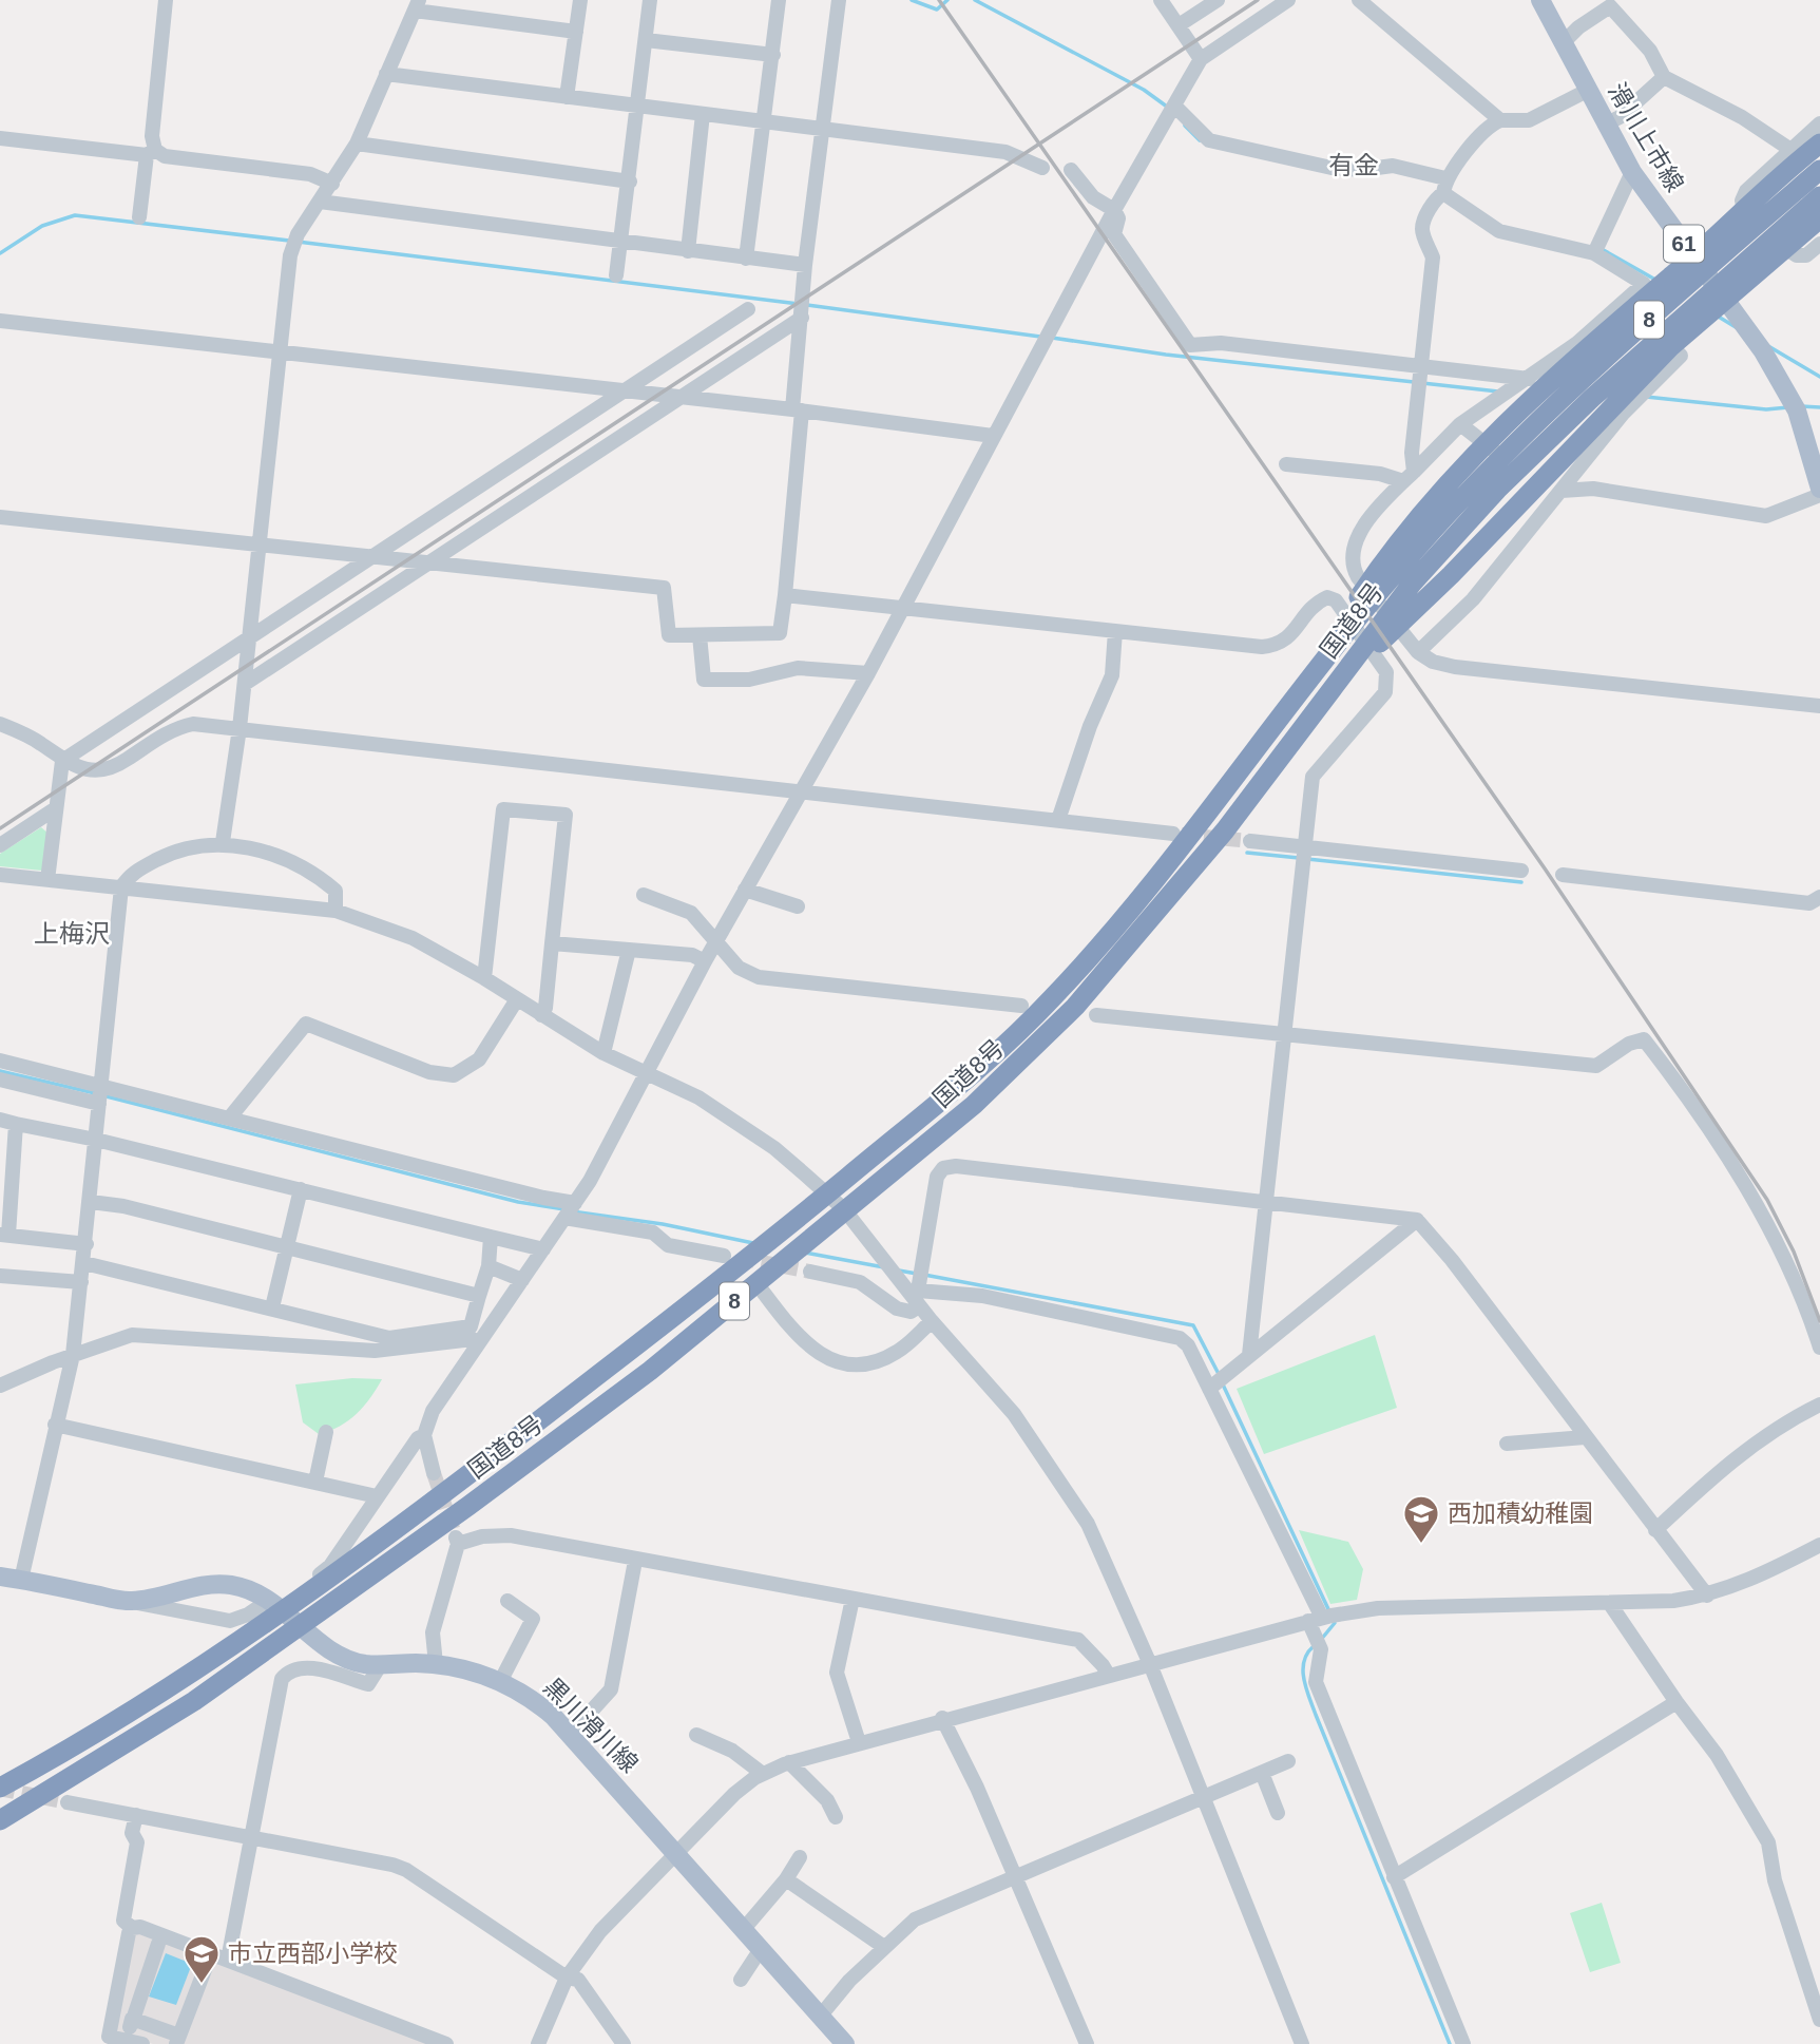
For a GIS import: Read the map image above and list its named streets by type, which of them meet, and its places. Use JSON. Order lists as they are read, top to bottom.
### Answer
{
  "streets": {
    "highway": ["8", "国道8号"],
    "main road": ["滑川上市線", "61", "黒川滑川線"]
  },
  "crossings": [
    ["滑川上市線", "8"],
    ["8", "国道8号"],
    ["国道8号", "黒川滑川線"]
  ],
  "districts": ["有金", "上梅沢"],
  "places": {
    "school or university": ["西加積幼稚園", "市立西部小学校"]
  }
}
